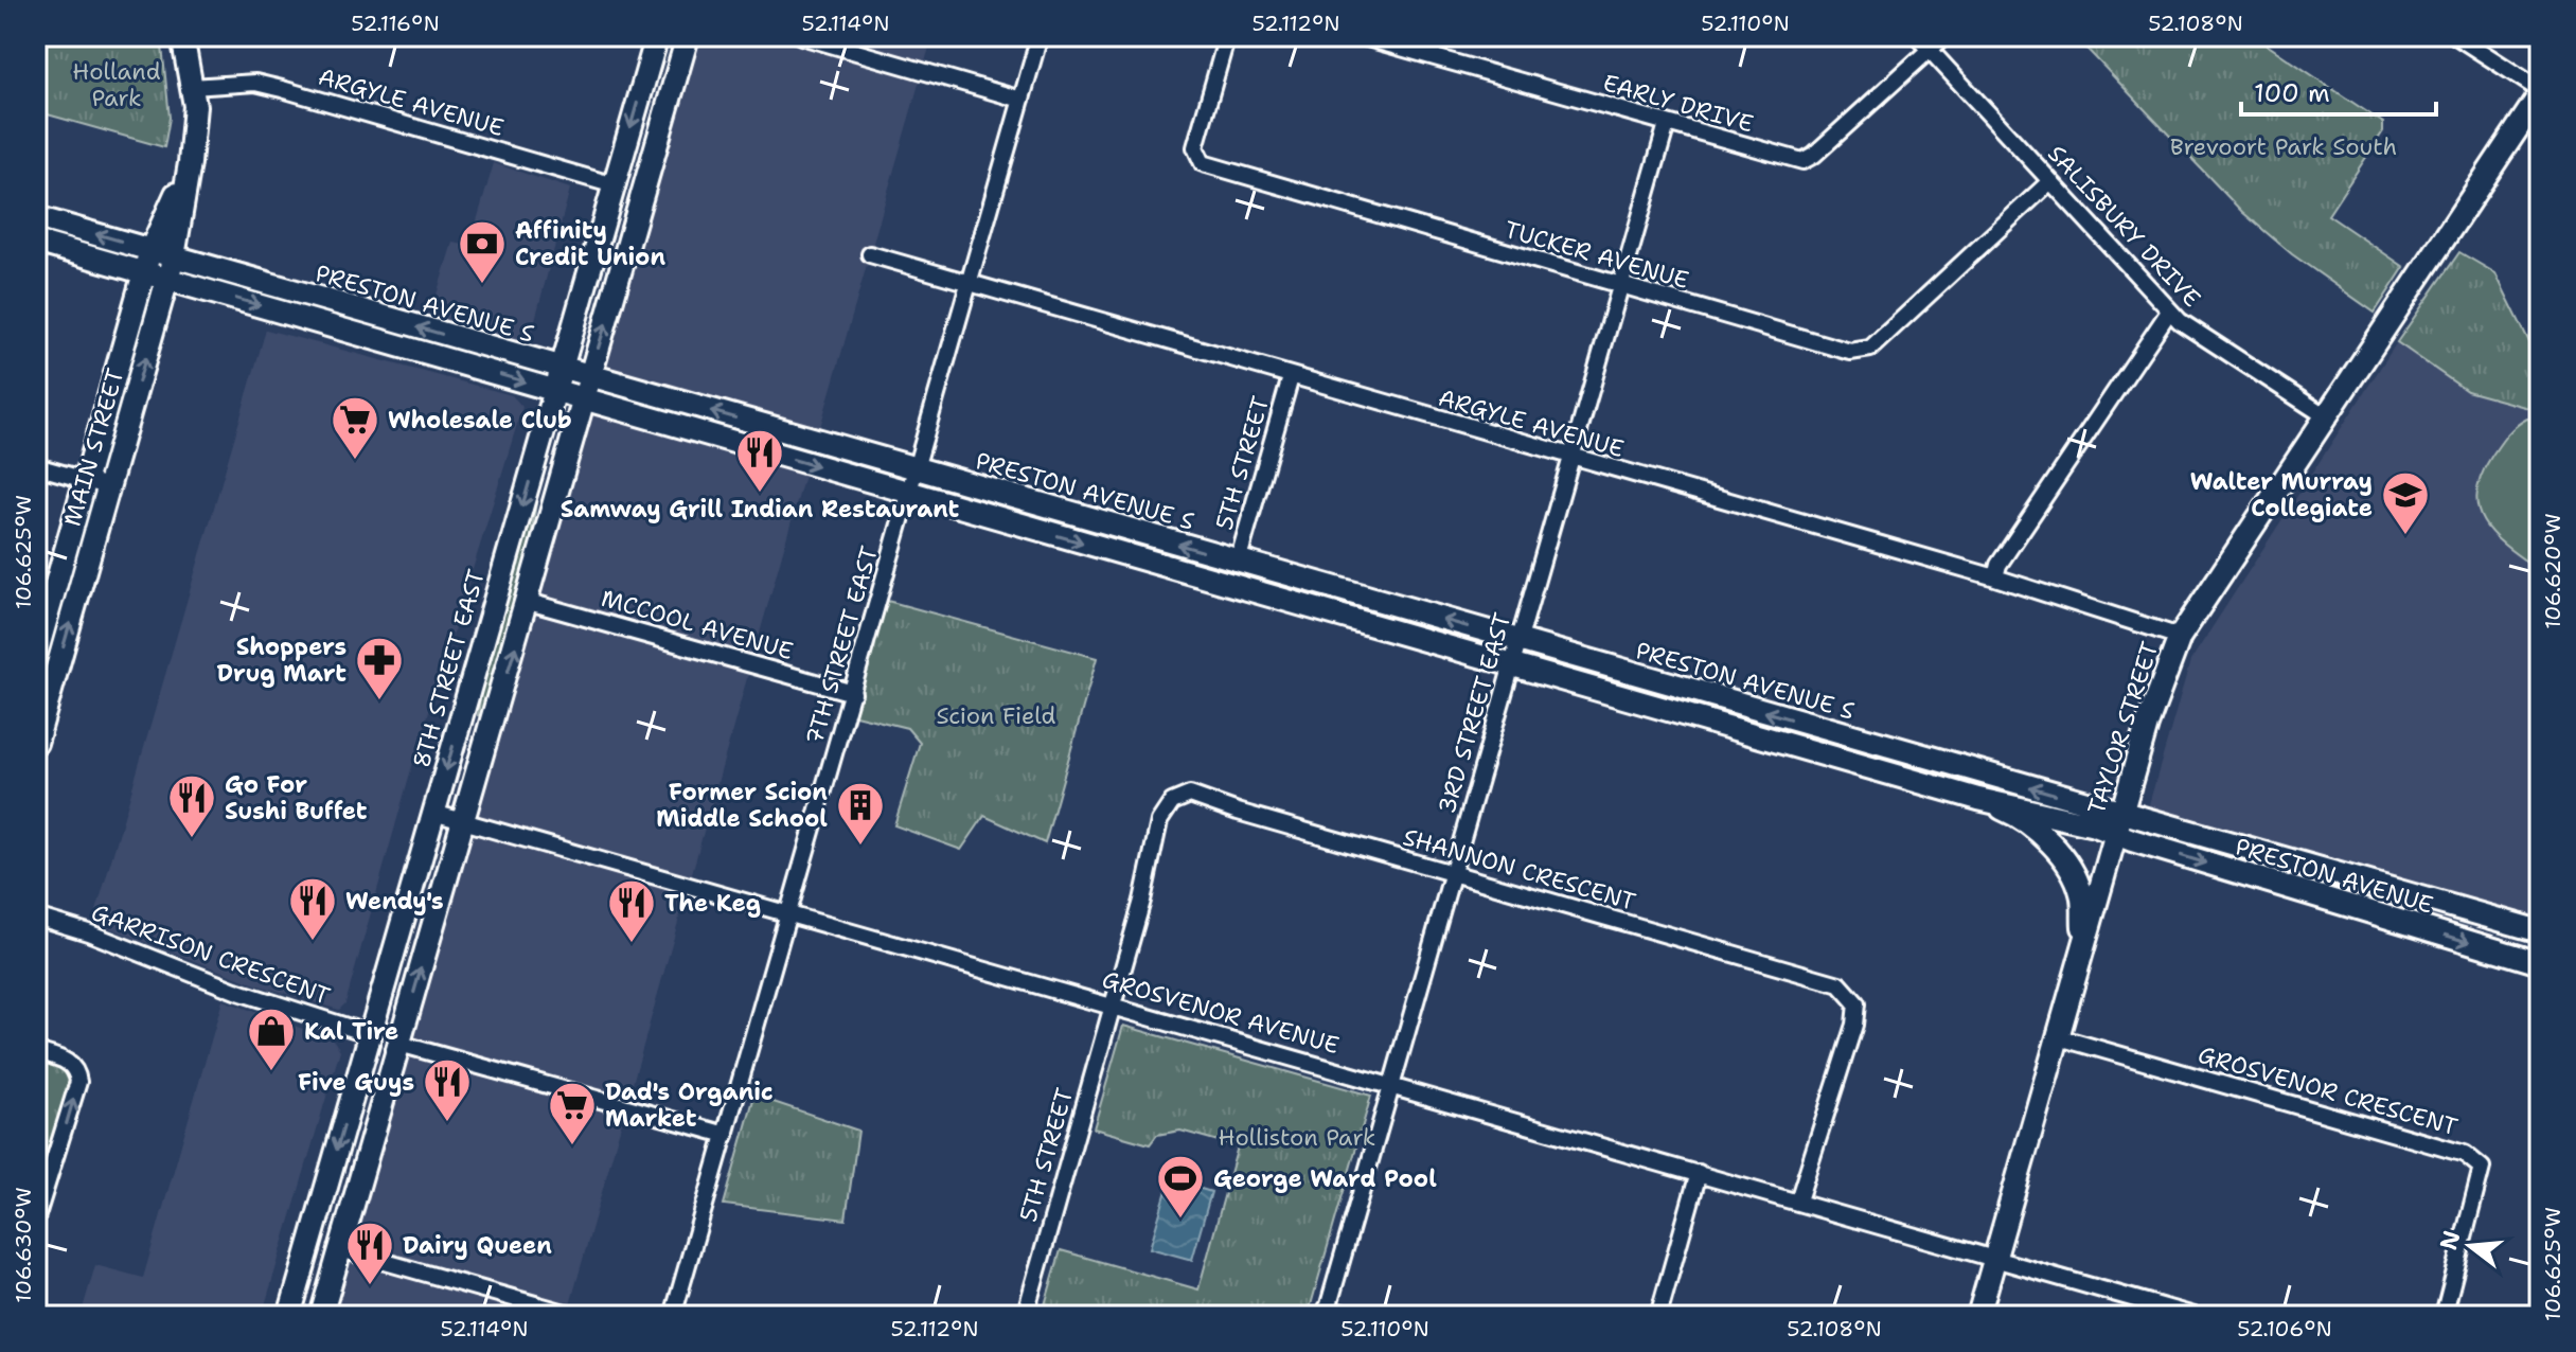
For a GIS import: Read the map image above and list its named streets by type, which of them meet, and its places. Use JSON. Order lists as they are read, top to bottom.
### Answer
{
  "streets": {
    "main road": [
      "PRESTON AVENUE S",
      "MAIN STREET",
      "8TH STREET EAST",
      "TAYLOR STREET",
      "PRESTON AVENUE"
    ],
    "street": [
      "ARGYLE AVENUE",
      "EARLY DRIVE",
      "SALISBURY DRIVE",
      "TUCKER AVENUE",
      "5TH STREET",
      "MCCOOL AVENUE",
      "7TH STREET EAST",
      "3RD STREET EAST",
      "SHANNON CRESCENT",
      "GARRISON CRESCENT",
      "GROSVENOR AVENUE",
      "GROSVENOR CRESCENT"
    ]
  },
  "crossings": [
    ["ARGYLE AVENUE", "MAIN STREET"],
    ["ARGYLE AVENUE", "5TH STREET"],
    ["ARGYLE AVENUE", "7TH STREET EAST"],
    ["ARGYLE AVENUE", "8TH STREET EAST"],
    ["ARGYLE AVENUE", "3RD STREET EAST"],
    ["ARGYLE AVENUE", "TAYLOR STREET"],
    ["EARLY DRIVE", "SALISBURY DRIVE"],
    ["EARLY DRIVE", "3RD STREET EAST"],
    ["SALISBURY DRIVE", "TUCKER AVENUE"],
    ["SALISBURY DRIVE", "TAYLOR STREET"],
    ["TUCKER AVENUE", "3RD STREET EAST"],
    ["PRESTON AVENUE S", "MAIN STREET"],
    ["PRESTON AVENUE S", "5TH STREET"],
    ["PRESTON AVENUE S", "7TH STREET EAST"],
    ["PRESTON AVENUE S", "8TH STREET EAST"],
    ["PRESTON AVENUE S", "3RD STREET EAST"],
    ["PRESTON AVENUE S", "TAYLOR STREET"],
    ["PRESTON AVENUE S", "PRESTON AVENUE"],
    ["5TH STREET", "SHANNON CRESCENT"],
    ["5TH STREET", "GROSVENOR AVENUE"],
    ["MCCOOL AVENUE", "7TH STREET EAST"],
    ["7TH STREET EAST", "GROSVENOR AVENUE"],
    ["8TH STREET EAST", "GARRISON CRESCENT"],
    ["8TH STREET EAST", "GROSVENOR AVENUE"],
    ["3RD STREET EAST", "SHANNON CRESCENT"],
    ["3RD STREET EAST", "GROSVENOR AVENUE"],
    ["TAYLOR STREET", "PRESTON AVENUE"],
    ["TAYLOR STREET", "GROSVENOR AVENUE"],
    ["TAYLOR STREET", "GROSVENOR CRESCENT"],
    ["SHANNON CRESCENT", "GROSVENOR AVENUE"]
  ],
  "parks": [
    "Holland Park",
    "Brevoort Park South",
    "Scion Field",
    "Holliston Park"
  ],
  "places": {
    "bank": ["Affinity Credit Union"],
    "supermarket": ["Wholesale Club", "Dad's Organic Market"],
    "restaurant": [
      "Samway Grill Indian Restaurant",
      "Go For Sushi Buffet",
      "Wendy's",
      "The Keg",
      "Five Guys",
      "Dairy Queen"
    ],
    "school or university": ["Walter Murray Collegiate"],
    "pharmacy": ["Shoppers Drug Mart"],
    "building": ["Former Scion Middle School"],
    "shop": ["Kal Tire"],
    "sports": ["George Ward Pool"]
  },
  "scale_bar": "100 m",
  "north": "left",
  "coordinates": [
    "52.116°N",
    "52.114°N",
    "52.112°N",
    "52.110°N",
    "52.108°N",
    "106.625°W",
    "106.620°W",
    "106.630°W",
    "52.106°N"
  ]
}
